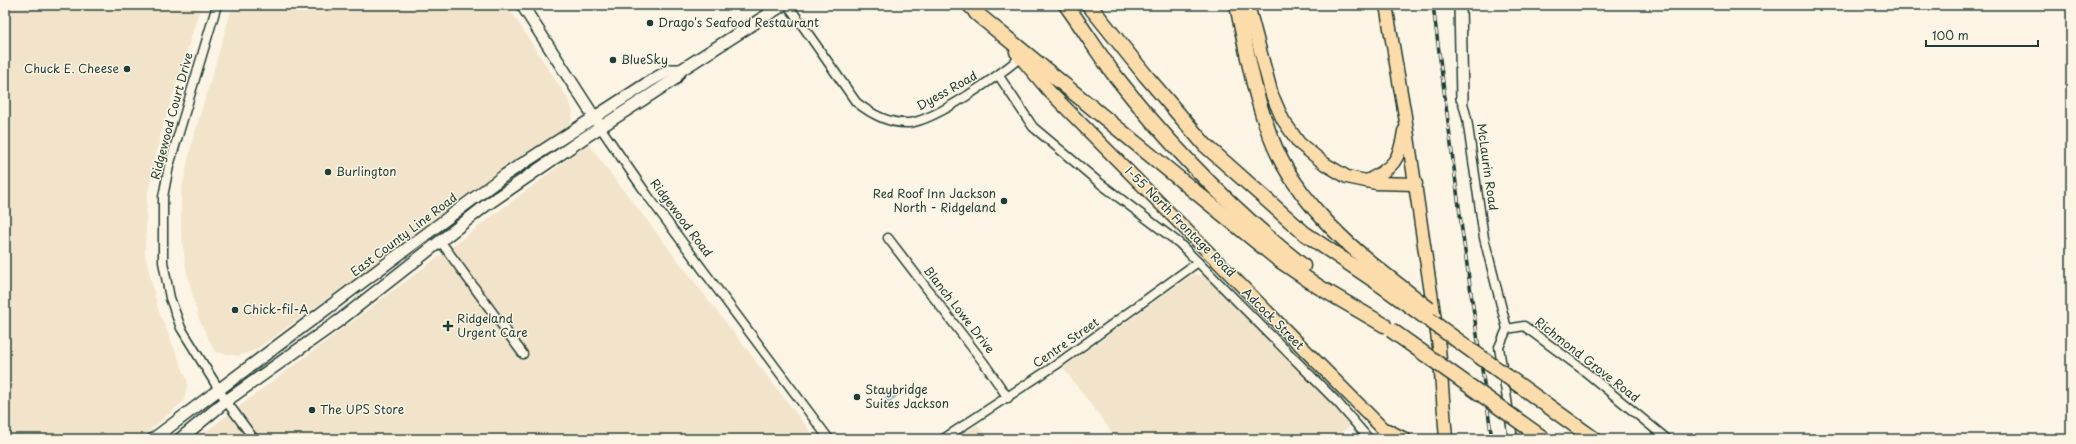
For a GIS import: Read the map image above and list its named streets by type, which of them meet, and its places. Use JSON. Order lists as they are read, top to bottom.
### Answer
{
  "streets": {
    "main road": [
      "McLaurin Road",
      "Ridgewood Road",
      "I-55 North Frontage Road",
      "East County Line Road"
    ],
    "street": [
      "Dyess Road",
      "Ridgewood Court Drive",
      "Blanch Lowe Drive",
      "Adcock Street",
      "Centre Street",
      "Richmond Grove Road"
    ]
  },
  "crossings": [
    ["Dyess Road", "I-55 North Frontage Road"],
    ["Dyess Road", "Adcock Street"],
    ["Ridgewood Court Drive", "East County Line Road"],
    ["McLaurin Road", "Richmond Grove Road"],
    ["Ridgewood Road", "East County Line Road"],
    ["Blanch Lowe Drive", "Centre Street"],
    ["Adcock Street", "Centre Street"]
  ],
  "places": {
    "other": [
      "Drago's Seafood Restaurant",
      "BlueSky",
      "Chuck E. Cheese",
      "Burlington",
      "Red Roof Inn Jackson North - Ridgeland",
      "Chick-fil-A",
      "Staybridge Suites Jackson",
      "The UPS Store"
    ],
    "health": ["Ridgeland Urgent Care"]
  },
  "scale_bar": "100 m"
}
